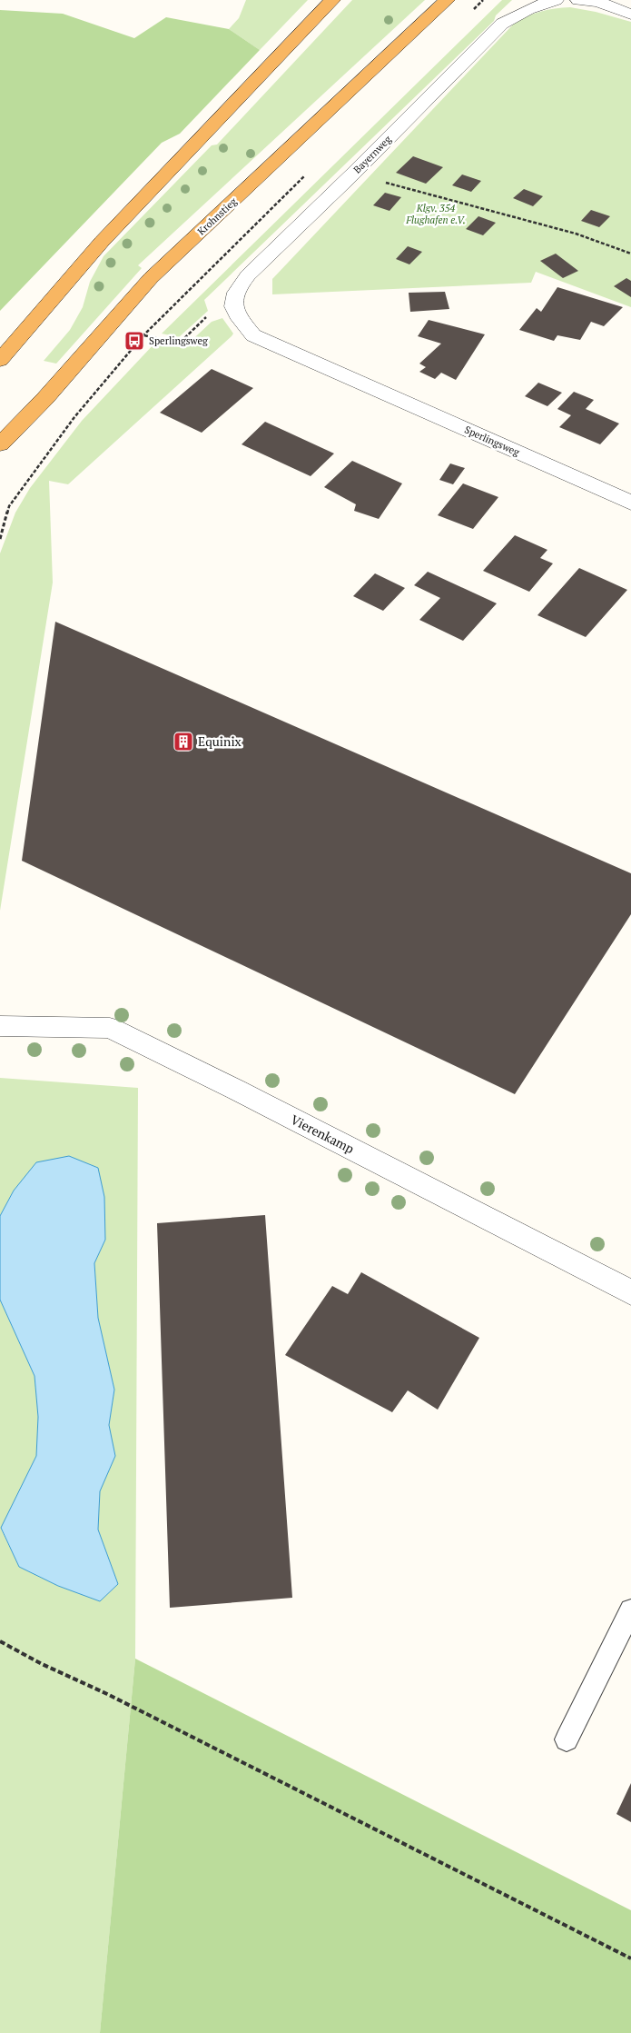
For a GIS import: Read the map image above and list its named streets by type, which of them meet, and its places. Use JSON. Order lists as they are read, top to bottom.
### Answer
{
  "streets": {
    "highway": ["Krohnstieg"],
    "street": ["Bayernweg", "Sperlingsweg", "Vierenkamp"]
  },
  "crossings": [
    ["Bayernweg", "Sperlingsweg"]
  ],
  "parks": ["Klgv. 354 Flughafen e.V."],
  "places": {
    "bus stop": ["Sperlingsweg"],
    "building": ["Equinix"]
  }
}
